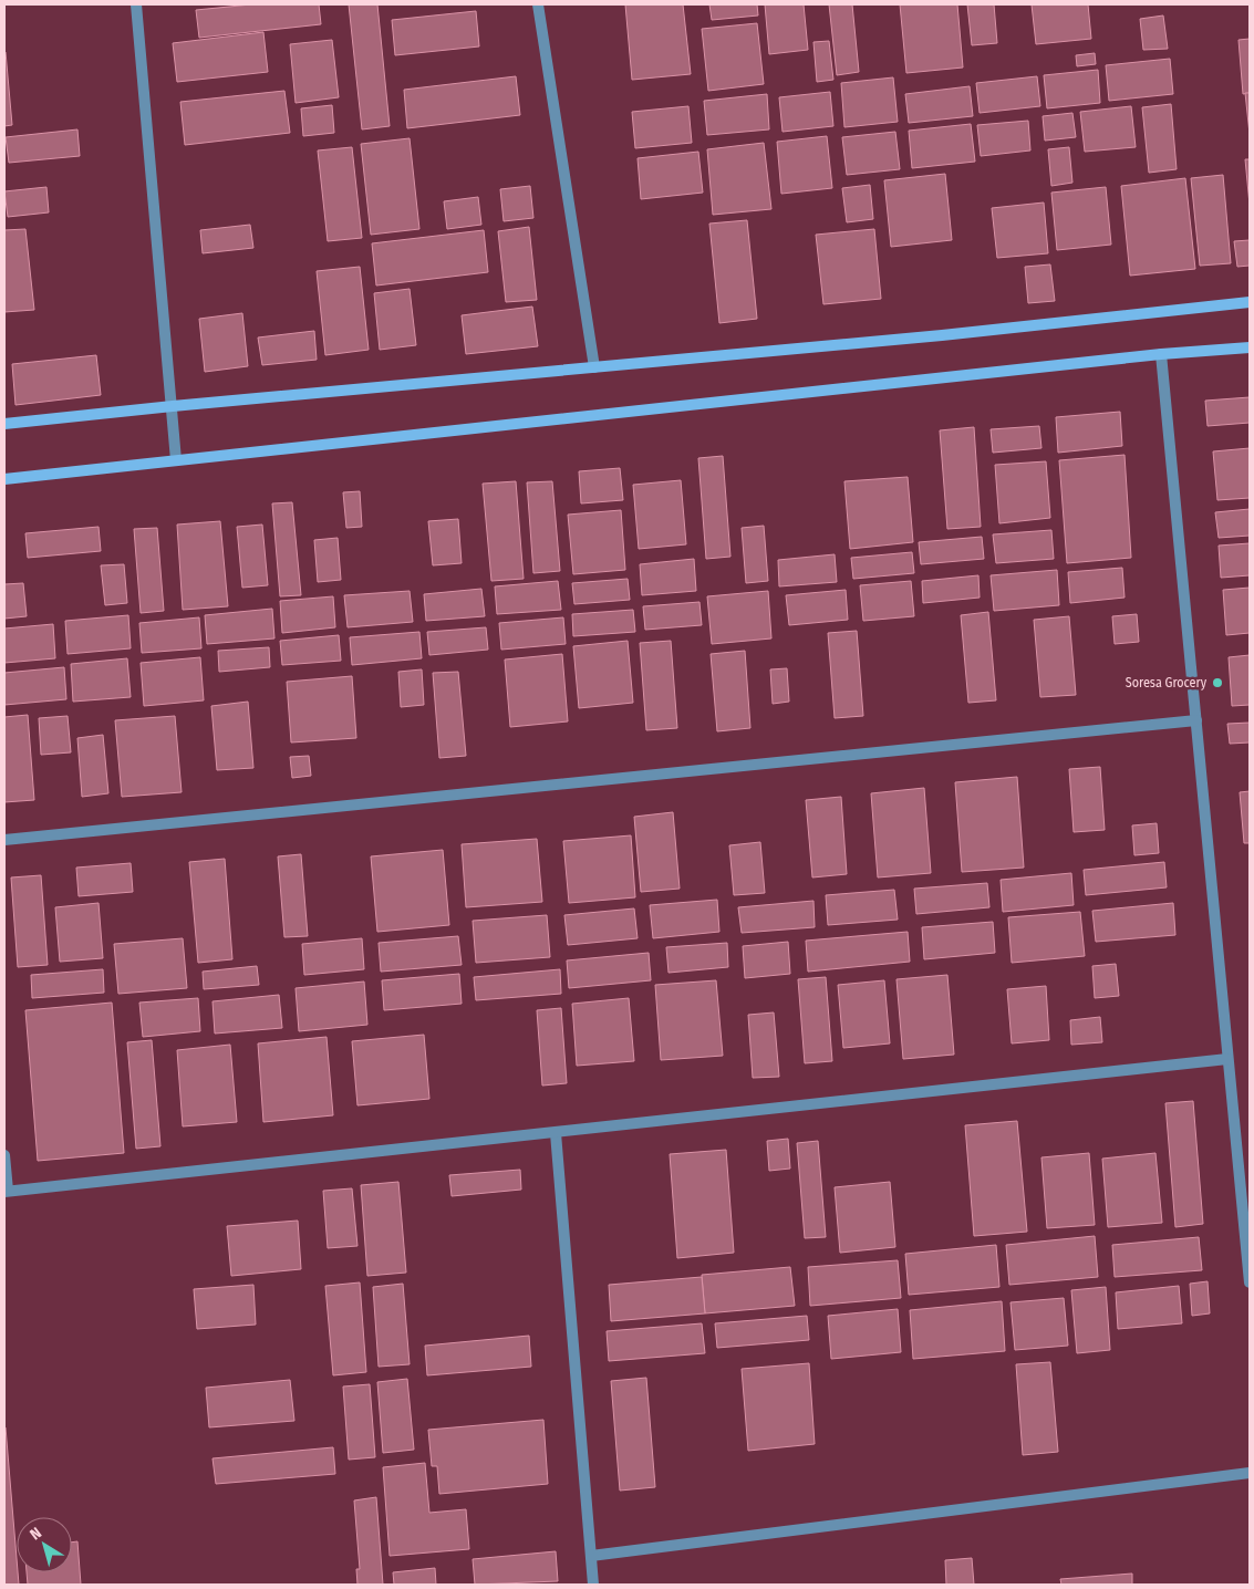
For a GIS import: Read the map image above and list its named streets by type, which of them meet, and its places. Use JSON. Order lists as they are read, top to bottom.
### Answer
{
  "places": ["Soresa Grocery"],
  "north": "top left"
}
